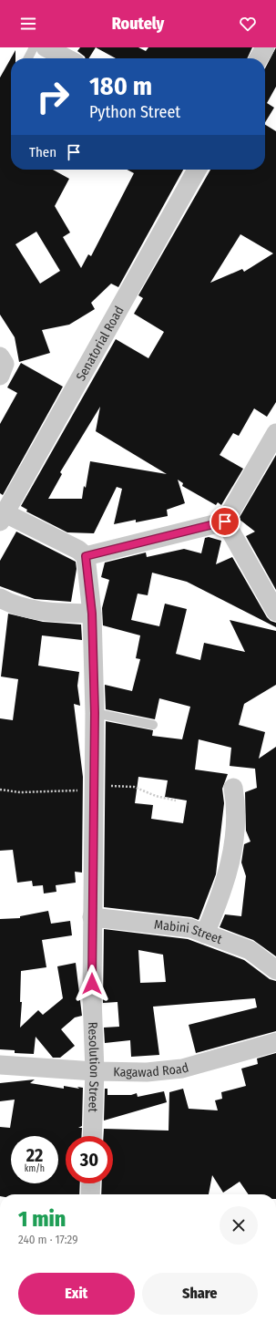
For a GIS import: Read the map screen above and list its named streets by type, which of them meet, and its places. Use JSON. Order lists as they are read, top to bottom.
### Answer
{
  "streets": {
    "street": [
      "Senatorial Road",
      "Mabini Street",
      "Resolution Street",
      "Kagawad Road"
    ]
  },
  "crossings": [
    ["Mabini Street", "Resolution Street"],
    ["Resolution Street", "Kagawad Road"]
  ],
  "page": {
    "header": "Routely",
    "turn": ["180 m", "Python Street"],
    "then": "Then",
    "speed": "22 km/h",
    "limit": "30",
    "heading": ["1 min", "240 m · 17:29"],
    "buttons": ["Exit", "Share"]
  }
}
